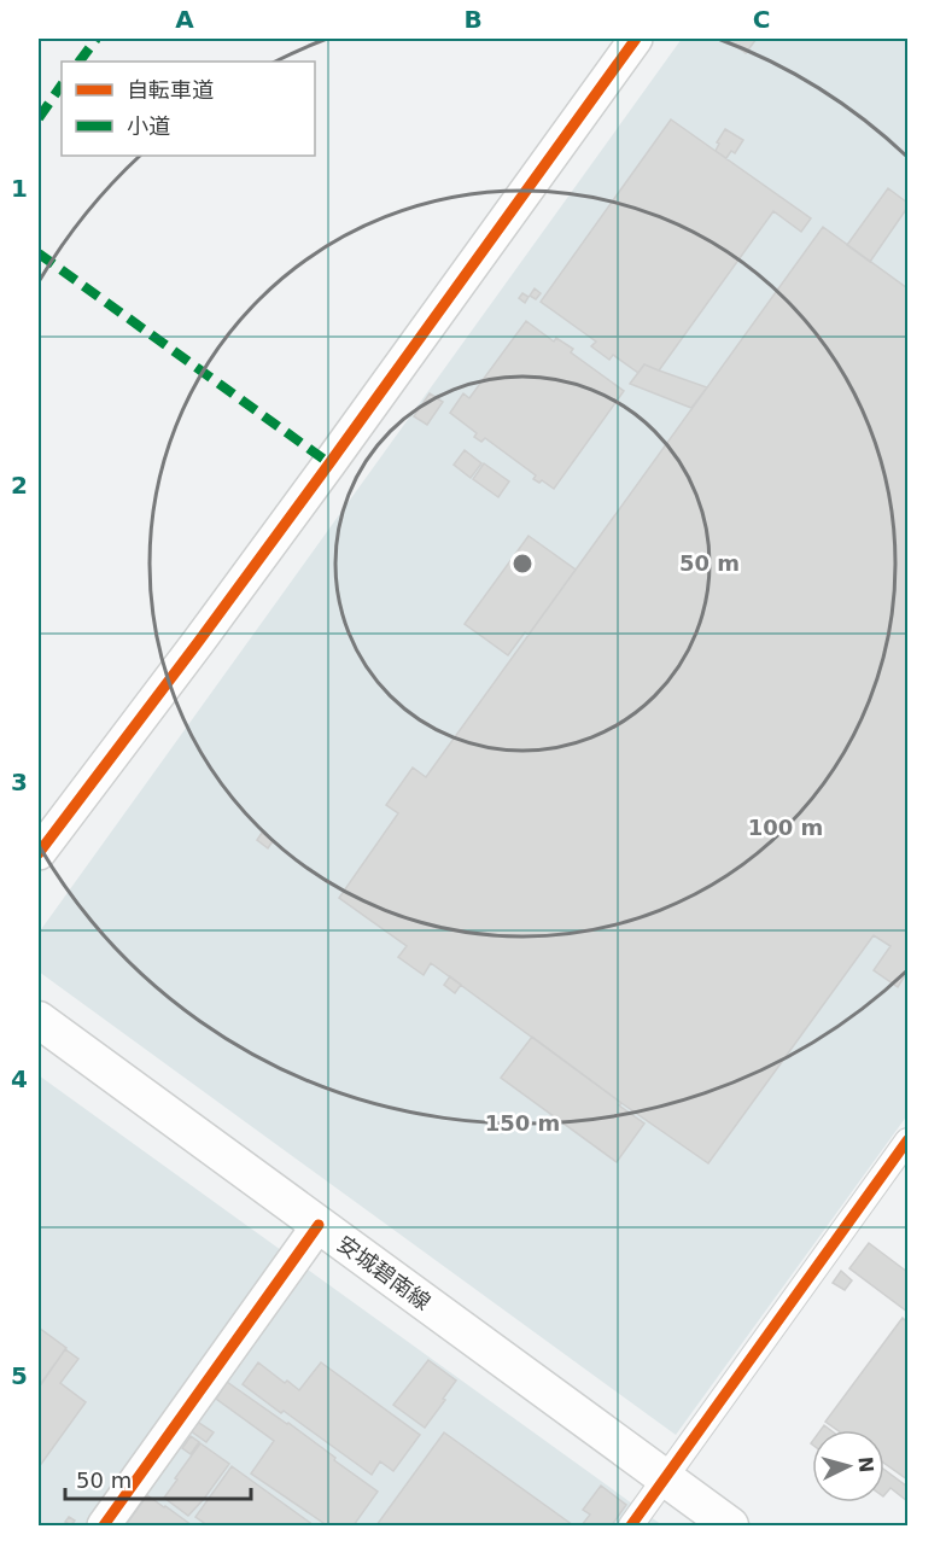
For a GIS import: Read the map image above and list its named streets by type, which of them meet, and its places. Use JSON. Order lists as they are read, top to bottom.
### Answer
{
  "streets": {
    "main road": ["安城碧南線"]
  },
  "legend": ["自転車道", "小道"],
  "scale_bar": "50 m",
  "north": "right",
  "grid": {
    "columns": ["A", "B", "C"],
    "rows": [
      "1",
      "2",
      "3",
      "4",
      "5"
    ]
  },
  "rings": ["50 m", "100 m", "150 m"]
}
